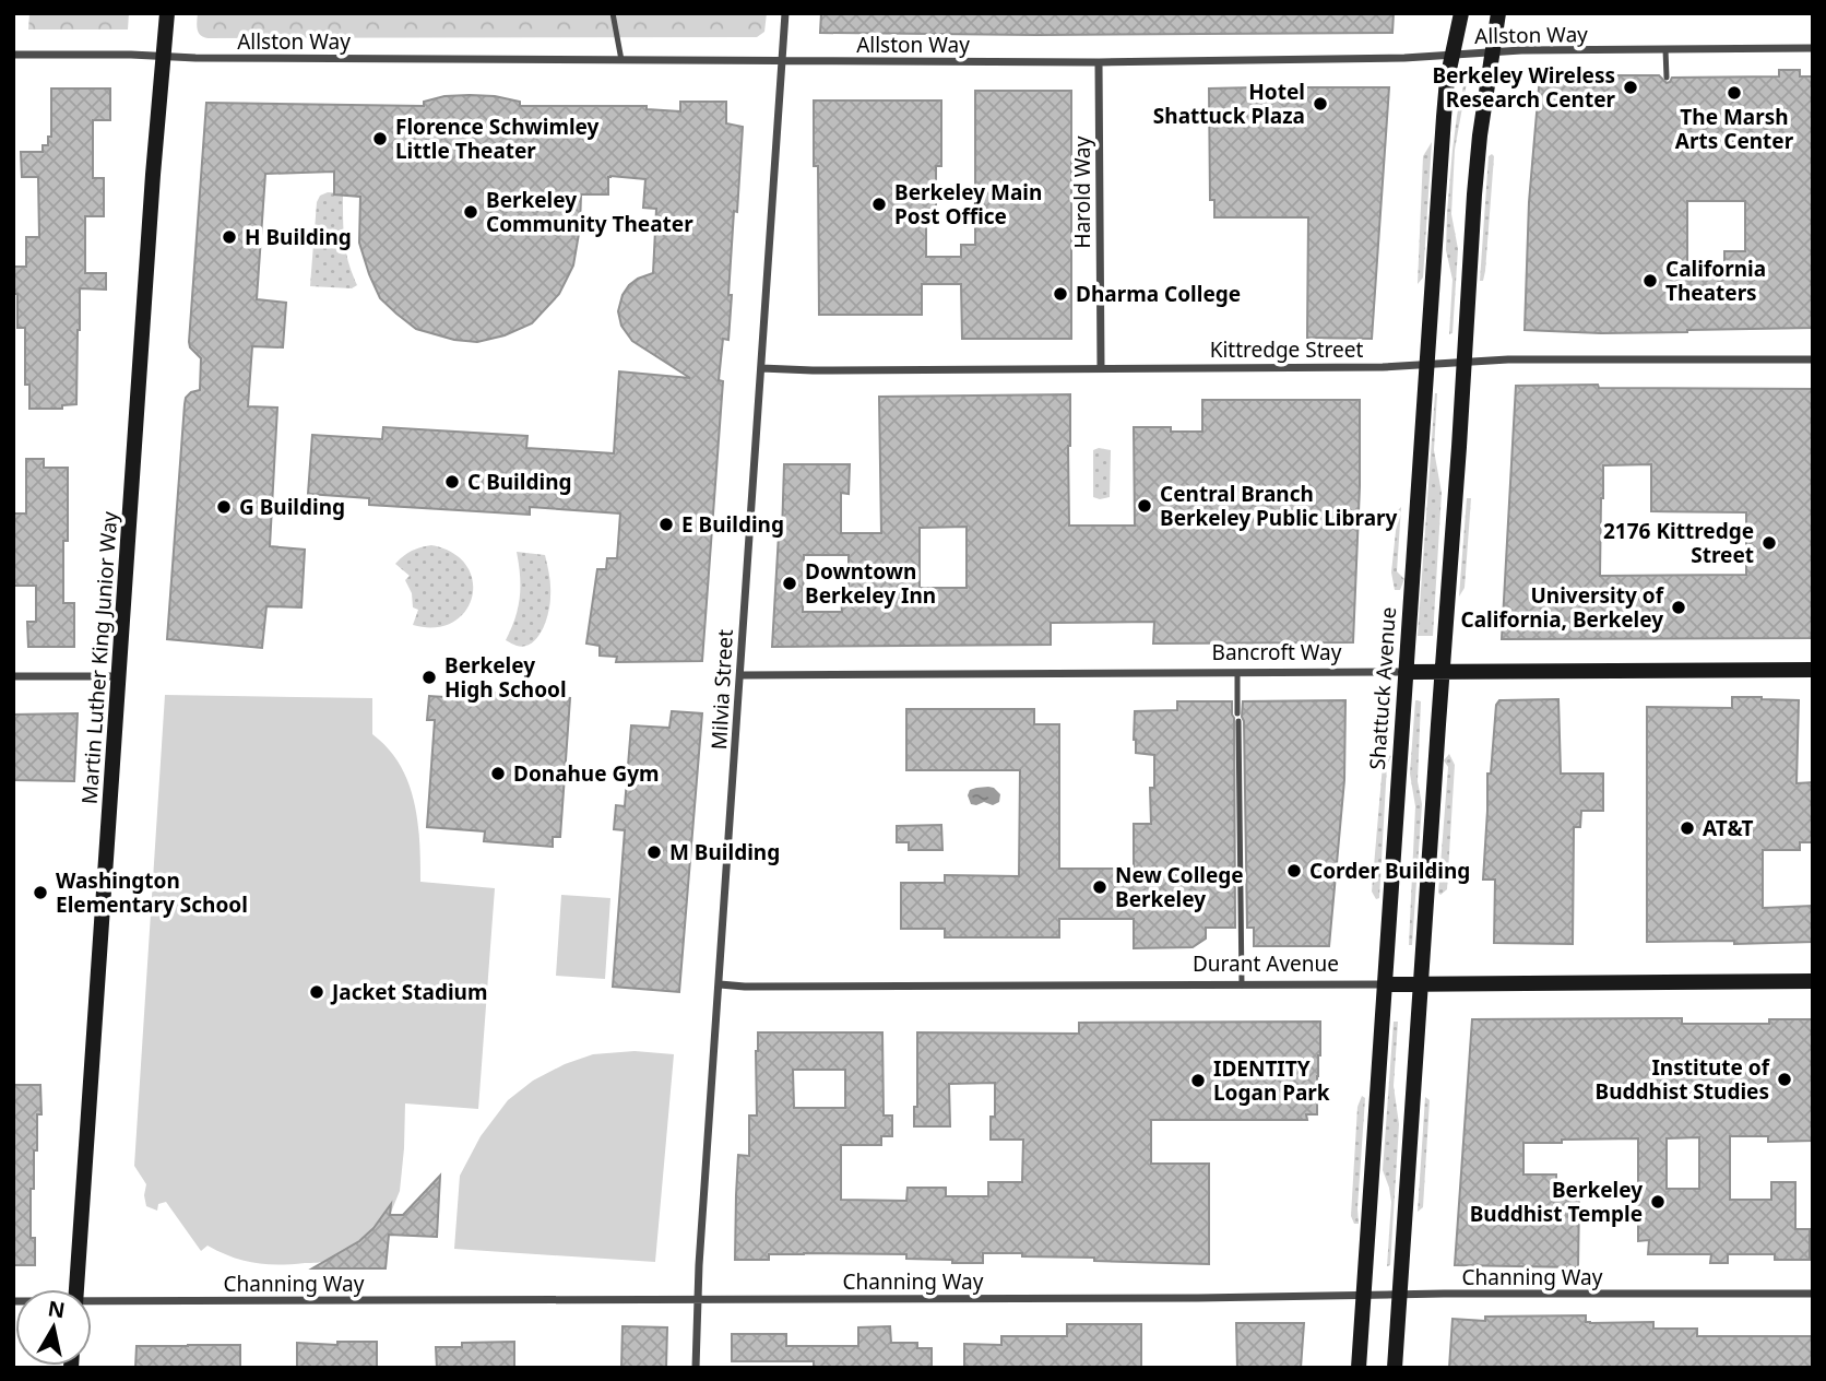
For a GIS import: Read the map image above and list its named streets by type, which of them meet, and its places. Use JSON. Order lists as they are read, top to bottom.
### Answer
{
  "streets": {
    "main road": [
      "Bancroft Way",
      "Martin Luther King Junior Way",
      "Shattuck Avenue",
      "Durant Avenue"
    ],
    "street": [
      "Allston Way",
      "Harold Way",
      "Kittredge Street",
      "Milvia Street",
      "Channing Way"
    ]
  },
  "crossings": [
    ["Allston Way", "Harold Way"],
    ["Allston Way", "Martin Luther King Junior Way"],
    ["Allston Way", "Shattuck Avenue"],
    ["Allston Way", "Milvia Street"],
    ["Harold Way", "Kittredge Street"],
    ["Kittredge Street", "Shattuck Avenue"],
    ["Kittredge Street", "Milvia Street"],
    ["Bancroft Way", "Shattuck Avenue"],
    ["Bancroft Way", "Milvia Street"],
    ["Shattuck Avenue", "Durant Avenue"],
    ["Shattuck Avenue", "Channing Way"],
    ["Milvia Street", "Durant Avenue"],
    ["Milvia Street", "Channing Way"]
  ],
  "places": [
    "Berkeley Wireless Research Center",
    "The Marsh Arts Center",
    "Hotel Shattuck Plaza",
    "Florence Schwimley Little Theater",
    "Berkeley Main Post Office",
    "Berkeley Community Theater",
    "H Building",
    "California Theaters",
    "Dharma College",
    "C Building",
    "Central Branch Berkeley Public Library",
    "G Building",
    "E Building",
    "2176 Kittredge Street",
    "Downtown Berkeley Inn",
    "University of California, Berkeley",
    "Berkeley High School",
    "Donahue Gym",
    "AT&T",
    "M Building",
    "Corder Building",
    "New College Berkeley",
    "Washington Elementary School",
    "Jacket Stadium",
    "Institute of Buddhist Studies",
    "IDENTITY Logan Park",
    "Berkeley Buddhist Temple"
  ],
  "north": "top"
}
